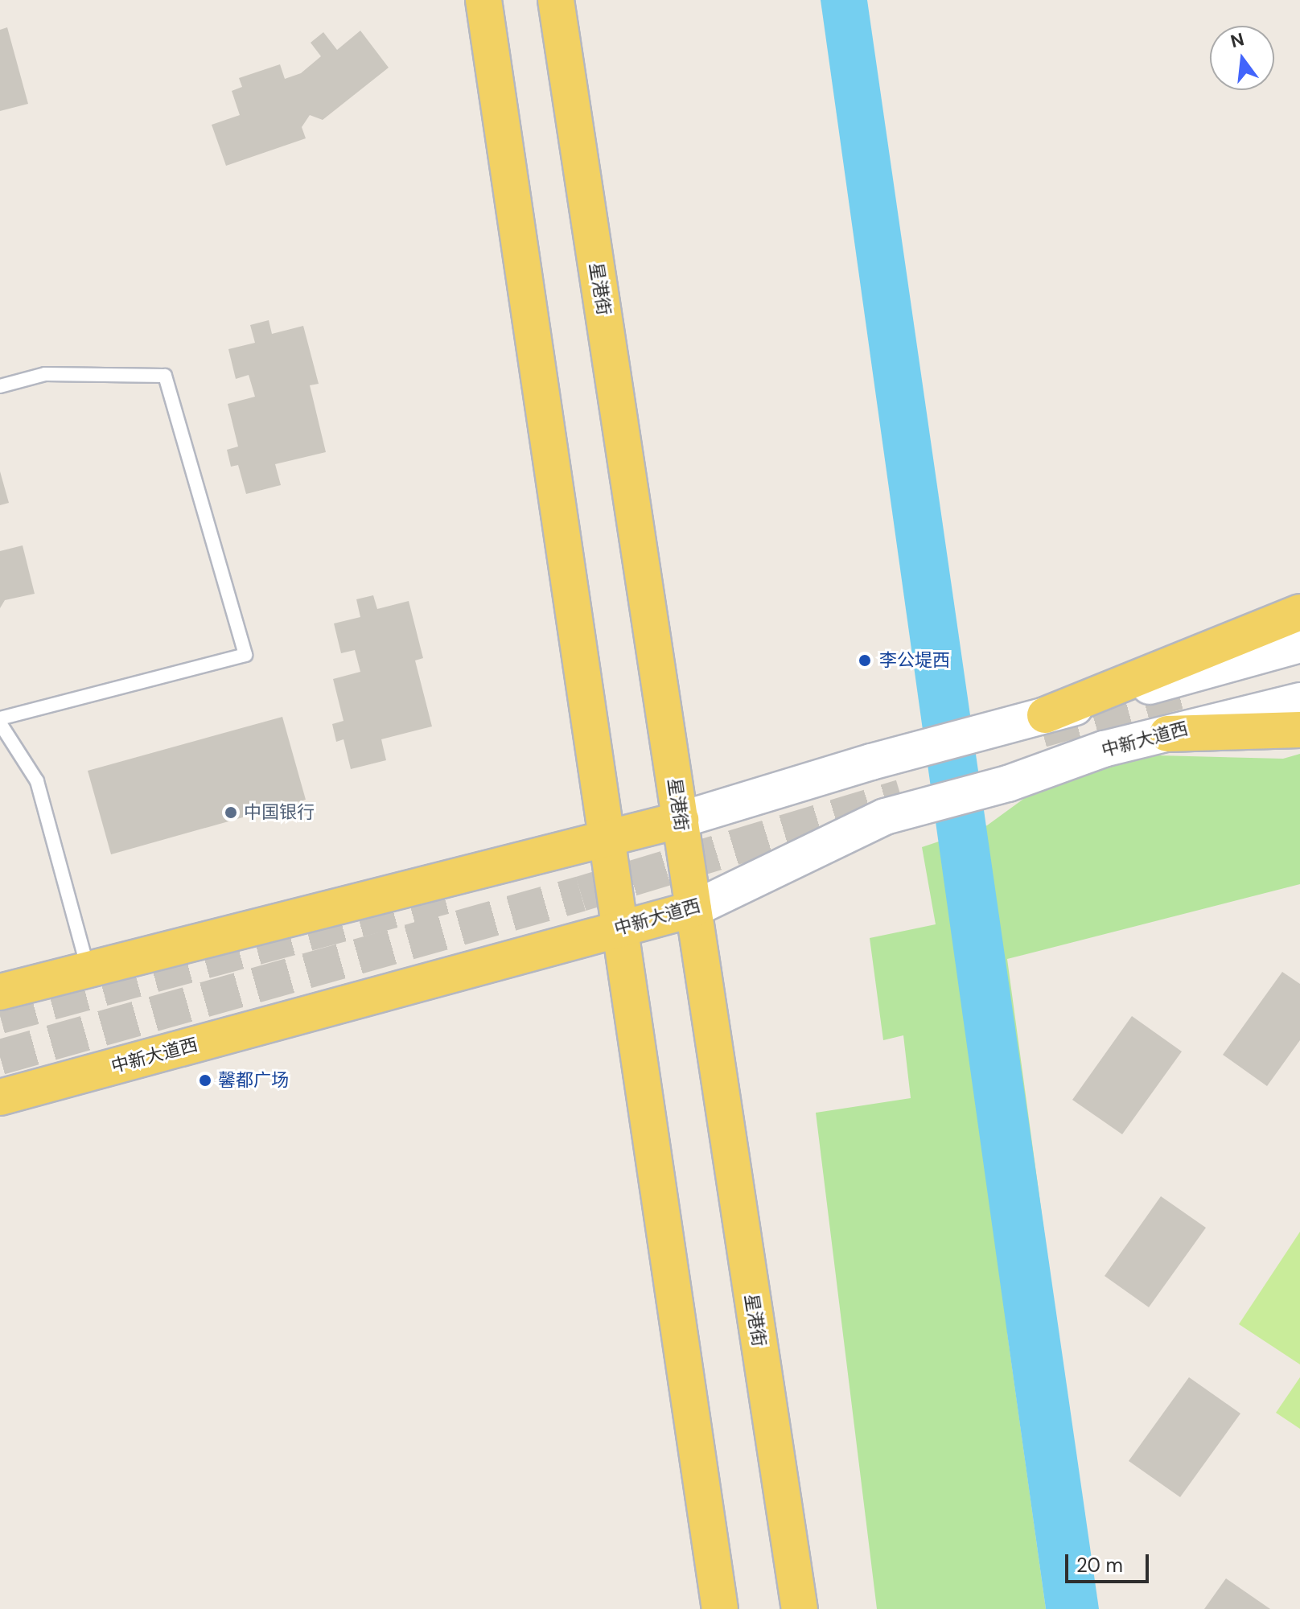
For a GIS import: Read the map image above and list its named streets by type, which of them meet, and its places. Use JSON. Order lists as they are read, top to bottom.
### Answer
{
  "streets": {
    "main road": ["星港街", "中新大道西"]
  },
  "crossings": [
    ["星港街", "中新大道西"]
  ],
  "places": ["李公堤西", "中国银行", "馨都广场"],
  "scale_bar": "20 m",
  "north": "top"
}
